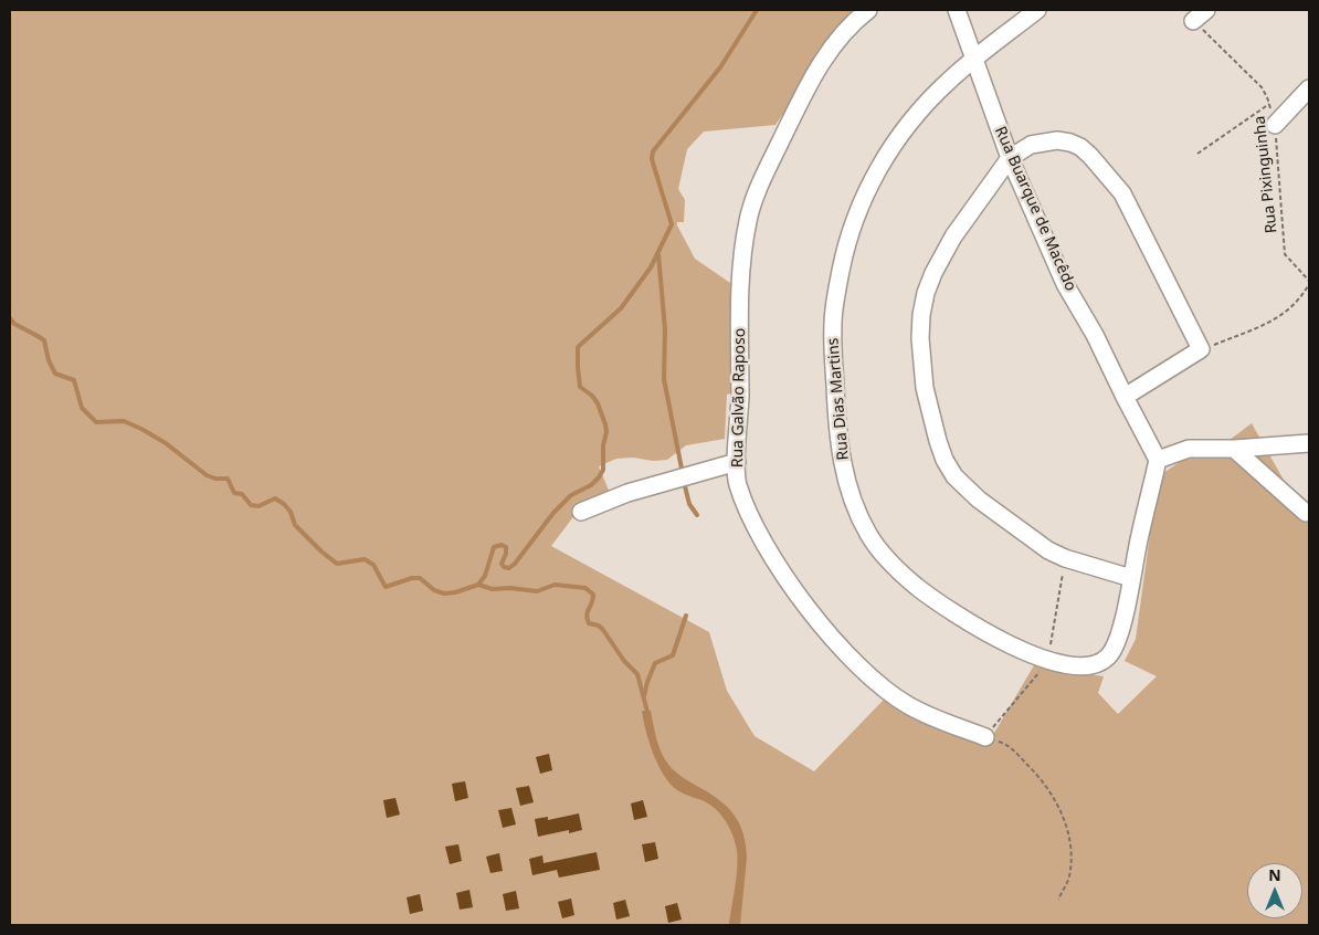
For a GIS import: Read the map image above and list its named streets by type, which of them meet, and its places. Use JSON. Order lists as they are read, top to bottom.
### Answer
{
  "streets": {
    "street": ["Rua Buarque de Macêdo", "Rua Galvão Raposo", "Rua Dias Martins"],
    "path": ["Rua Pixinguinha"]
  },
  "crossings": [
    ["Rua Buarque de Macêdo", "Rua Dias Martins"]
  ],
  "north": "top"
}
